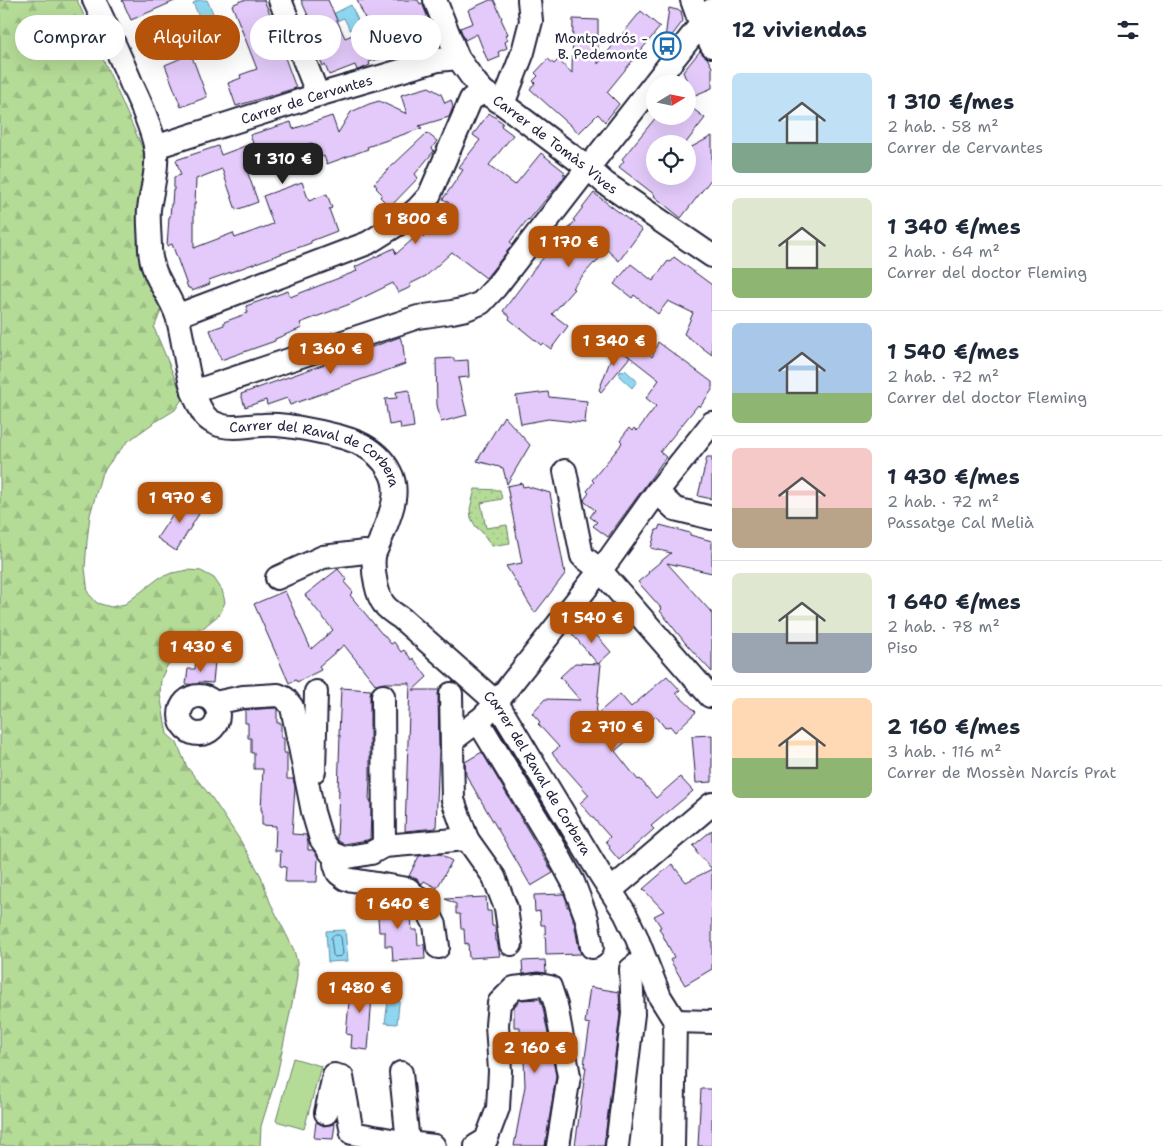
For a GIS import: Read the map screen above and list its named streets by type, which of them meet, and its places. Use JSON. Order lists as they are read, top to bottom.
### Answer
{
  "streets": {
    "street": ["Carrer de Cervantes", "Carrer de Tomàs Vives", "Carrer del Raval de Corbera"]
  },
  "crossings": [
    ["Carrer de Cervantes", "Carrer de Tomàs Vives"],
    ["Carrer de Cervantes", "Carrer del Raval de Corbera"]
  ],
  "places": {
    "bus stop": ["Montpedrós - B. Pedemonte"]
  },
  "north": "right",
  "page": {
    "heading": "12 viviendas",
    "chip": [
      "Comprar",
      "Alquilar",
      "Filtros",
      "Nuevo"
    ],
    "list": [
      {
        "name": "1 310 €/mes",
        "note": "2 hab. · 58 m² · Carrer de Cervantes"
      },
      {
        "name": "1 340 €/mes",
        "note": "2 hab. · 64 m² · Carrer del doctor Fleming"
      },
      {
        "name": "1 540 €/mes",
        "note": "2 hab. · 72 m² · Carrer del doctor Fleming"
      },
      {
        "name": "1 430 €/mes",
        "note": "2 hab. · 72 m² · Passatge Cal Melià"
      },
      {
        "name": "1 640 €/mes",
        "note": "2 hab. · 78 m² · Piso"
      },
      {
        "name": "2 160 €/mes",
        "note": "3 hab. · 116 m² · Carrer de Mossèn Narcís Prat"
      }
    ],
    "price": [
      "1 310 €",
      "1 800 €",
      "1 170 €",
      "1 340 €",
      "1 360 €",
      "1 970 €",
      "1 540 €",
      "1 430 €",
      "2 710 €",
      "1 640 €",
      "1 480 €",
      "2 160 €"
    ]
  }
}
